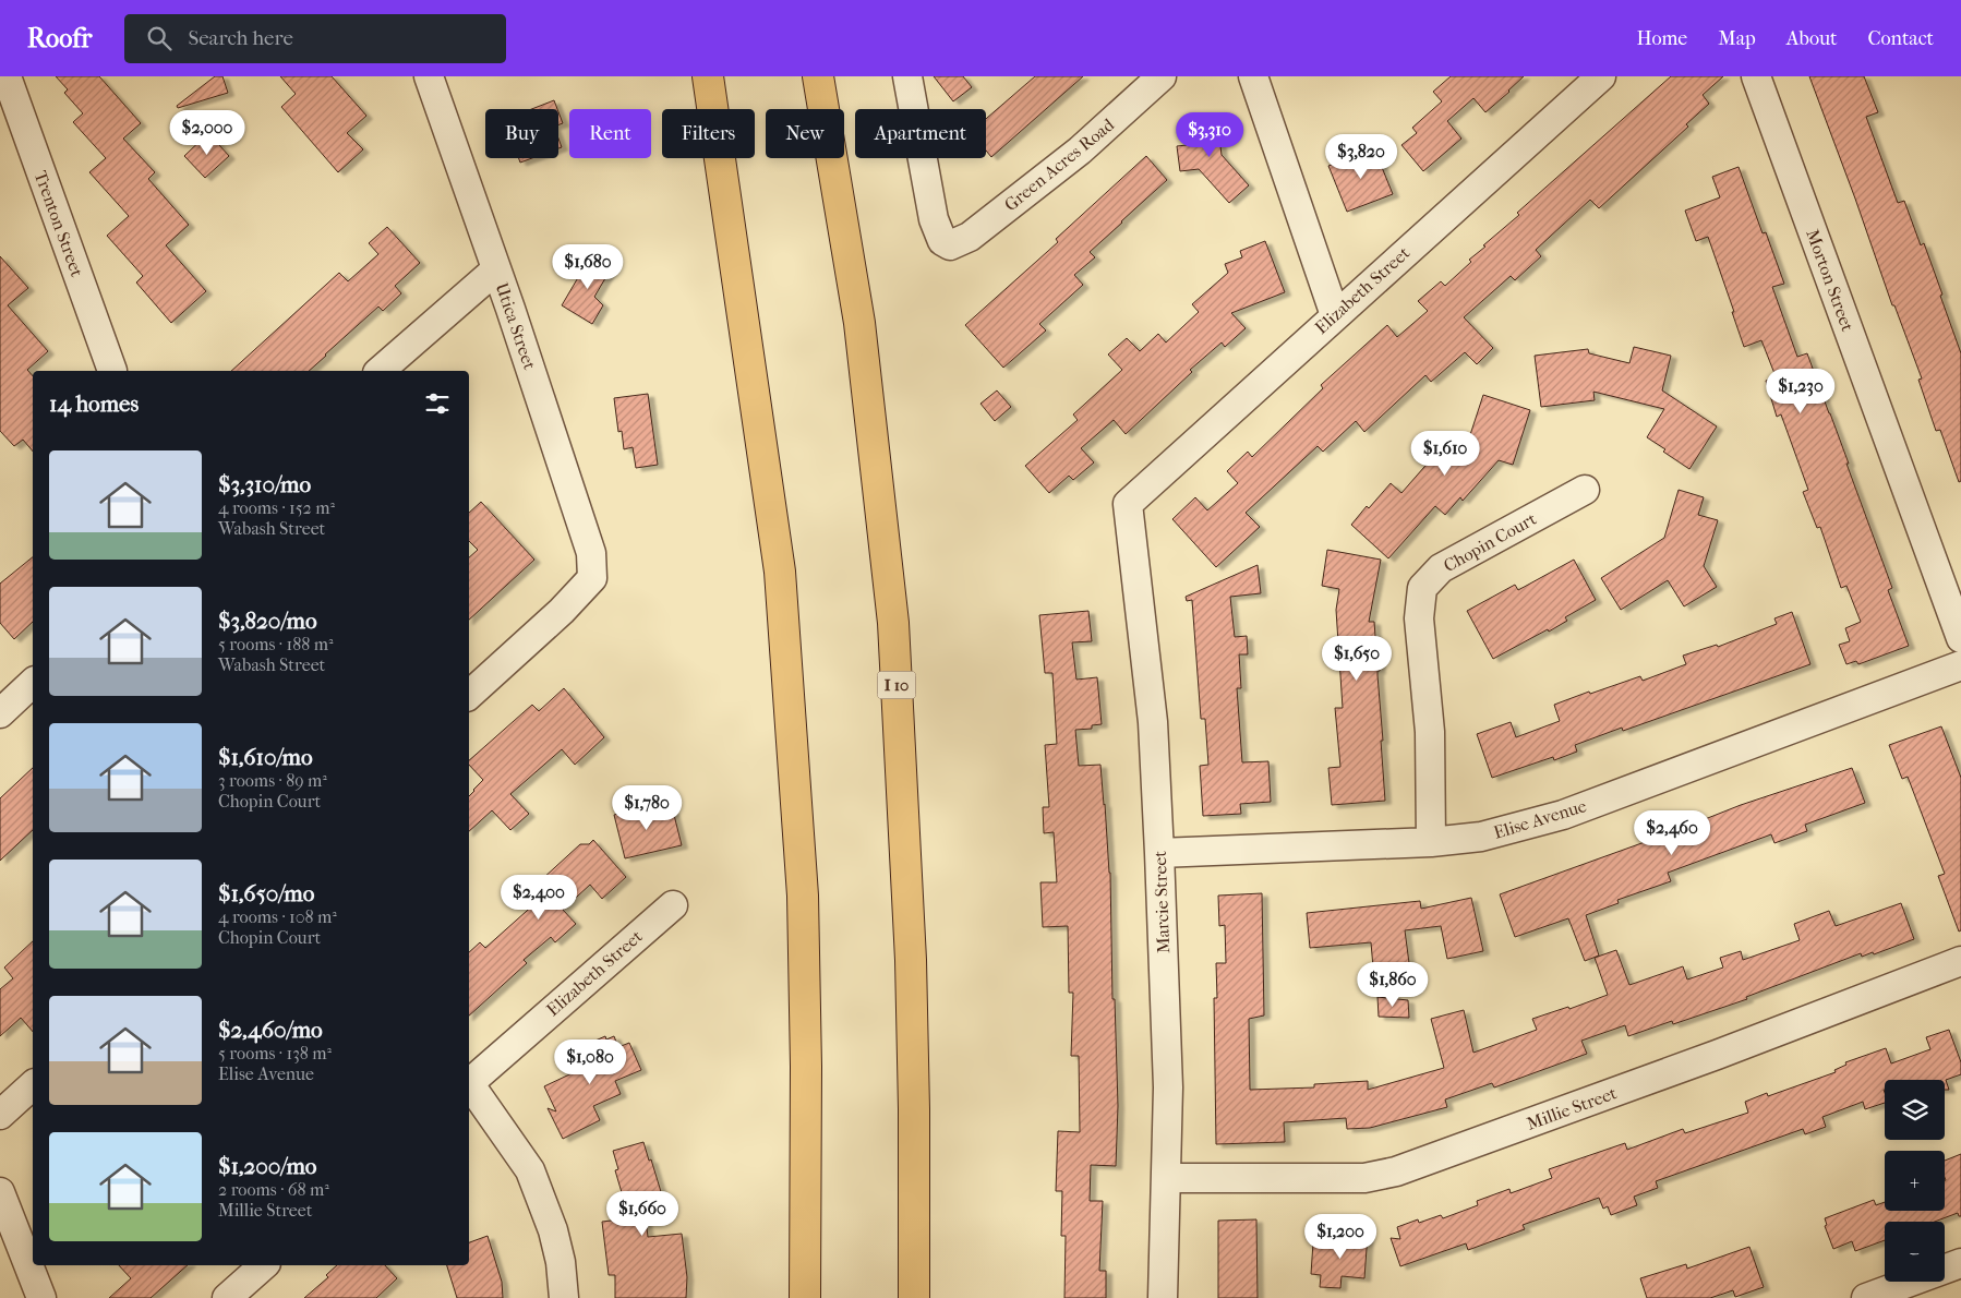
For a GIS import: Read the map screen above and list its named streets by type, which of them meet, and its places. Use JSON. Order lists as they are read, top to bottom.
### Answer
{
  "streets": {
    "highway": ["I 10"],
    "street": [
      "Green Acres Road",
      "Trenton Street",
      "Morton Street",
      "Elizabeth Street",
      "Utica Street",
      "Chopin Court",
      "Elise Avenue",
      "Marcie Street",
      "Millie Street"
    ]
  },
  "crossings": [
    ["Elizabeth Street", "Marcie Street"],
    ["Chopin Court", "Elise Avenue"],
    ["Elise Avenue", "Marcie Street"],
    ["Marcie Street", "Millie Street"]
  ],
  "page": {
    "header": "Roofr",
    "search": "Search here",
    "nav": [
      "Home",
      "Map",
      "About",
      "Contact"
    ],
    "chip": [
      "Buy",
      "Rent",
      "Filters",
      "New",
      "Apartment"
    ],
    "price": [
      "$2,000",
      "$3,310",
      "$3,820",
      "$1,680",
      "$1,230",
      "$1,610",
      "$1,650",
      "$1,780",
      "$2,460",
      "$2,400",
      "$1,860",
      "$1,080",
      "$1,660",
      "$1,200"
    ],
    "heading": "14 homes",
    "list": [
      {
        "name": "$3,310/mo",
        "note": "4 rooms · 152 m² · Wabash Street"
      },
      {
        "name": "$3,820/mo",
        "note": "5 rooms · 188 m² · Wabash Street"
      },
      {
        "name": "$1,610/mo",
        "note": "3 rooms · 89 m² · Chopin Court"
      },
      {
        "name": "$1,650/mo",
        "note": "4 rooms · 108 m² · Chopin Court"
      },
      {
        "name": "$2,460/mo",
        "note": "5 rooms · 138 m² · Elise Avenue"
      },
      {
        "name": "$1,200/mo",
        "note": "2 rooms · 68 m² · Millie Street"
      }
    ],
    "map_buttons": ["+", "−"]
  }
}
